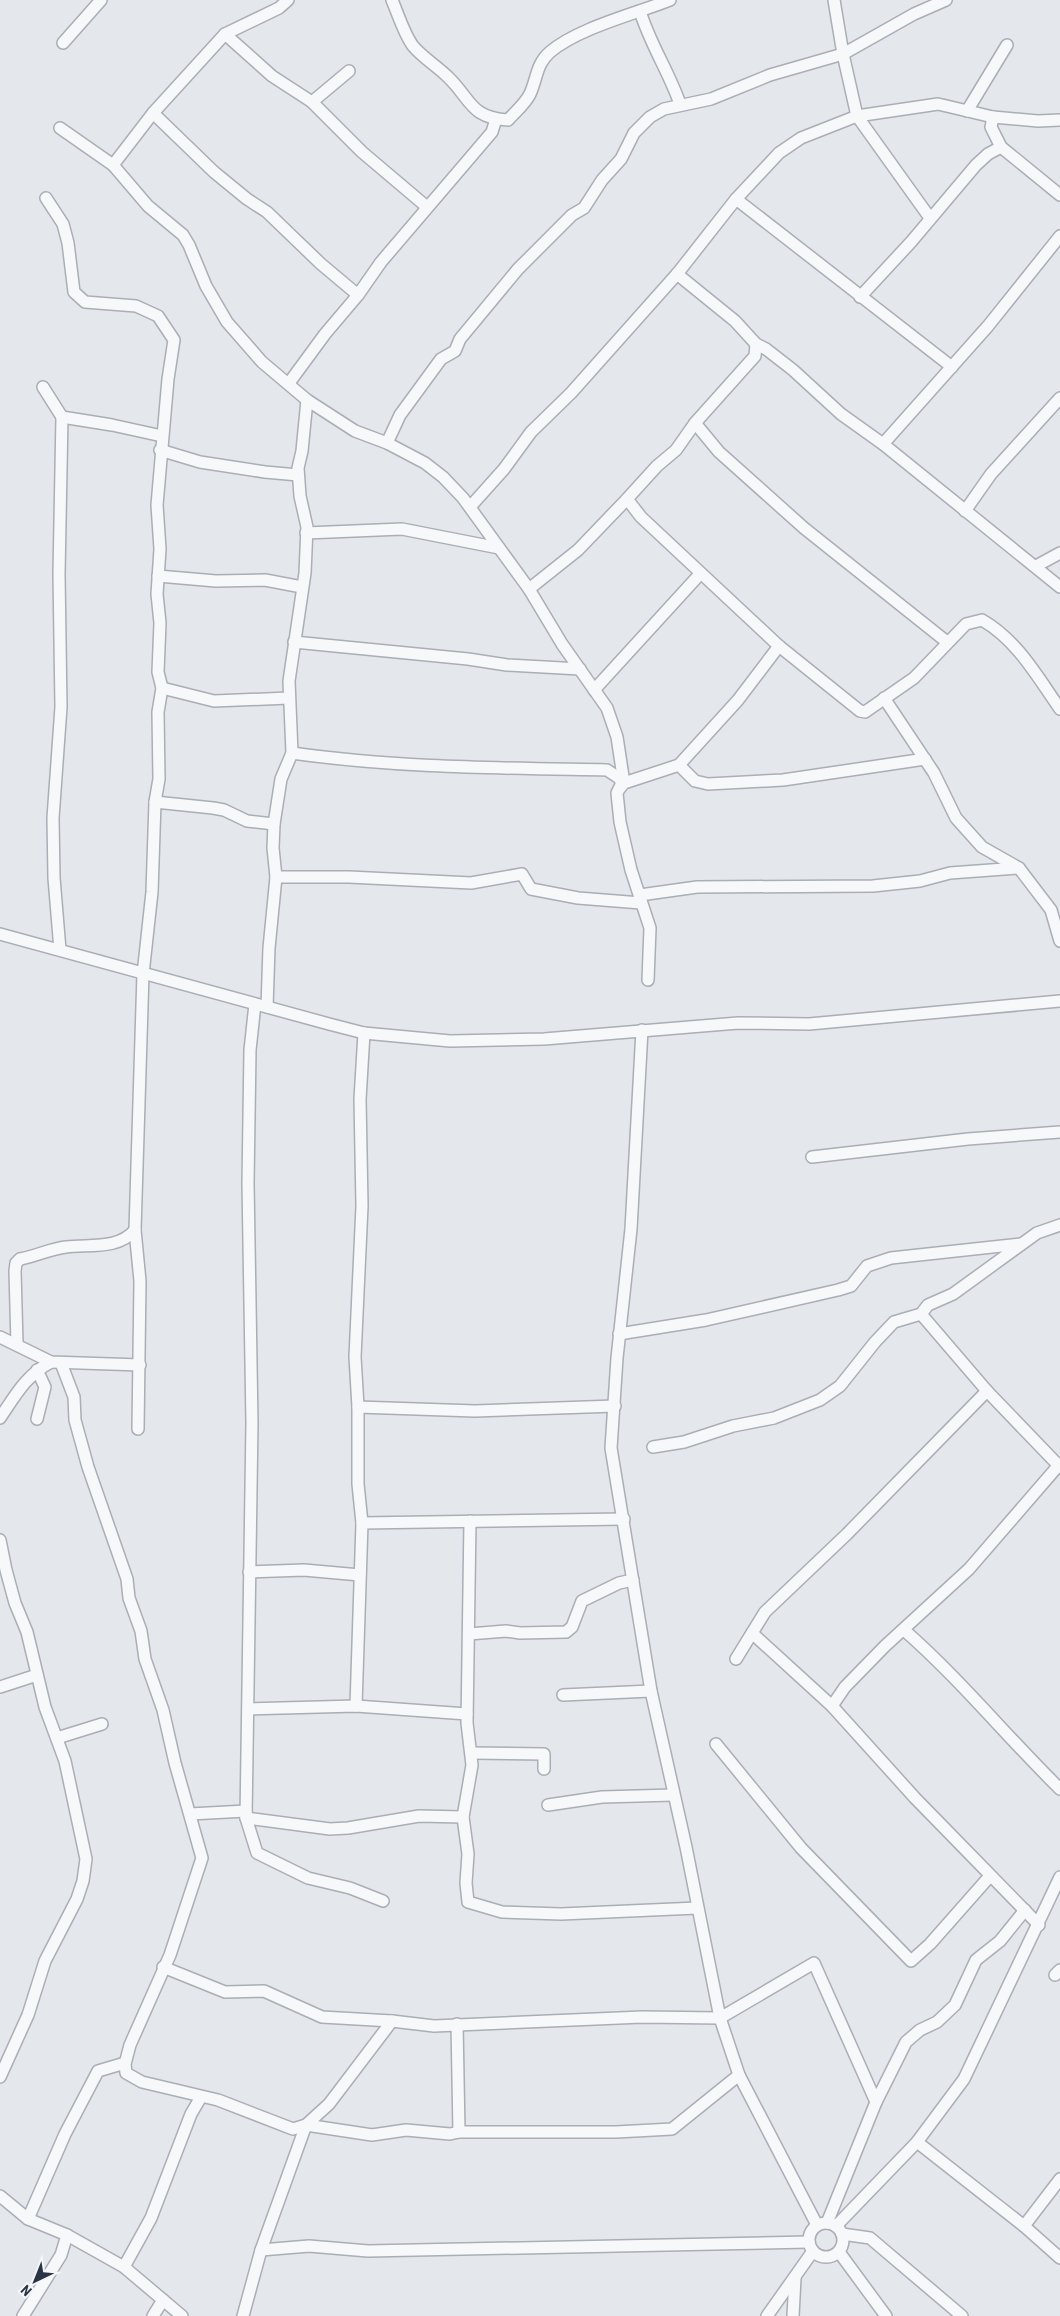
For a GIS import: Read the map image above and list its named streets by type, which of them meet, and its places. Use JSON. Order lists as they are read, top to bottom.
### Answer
{
  "north": "bottom left"
}
